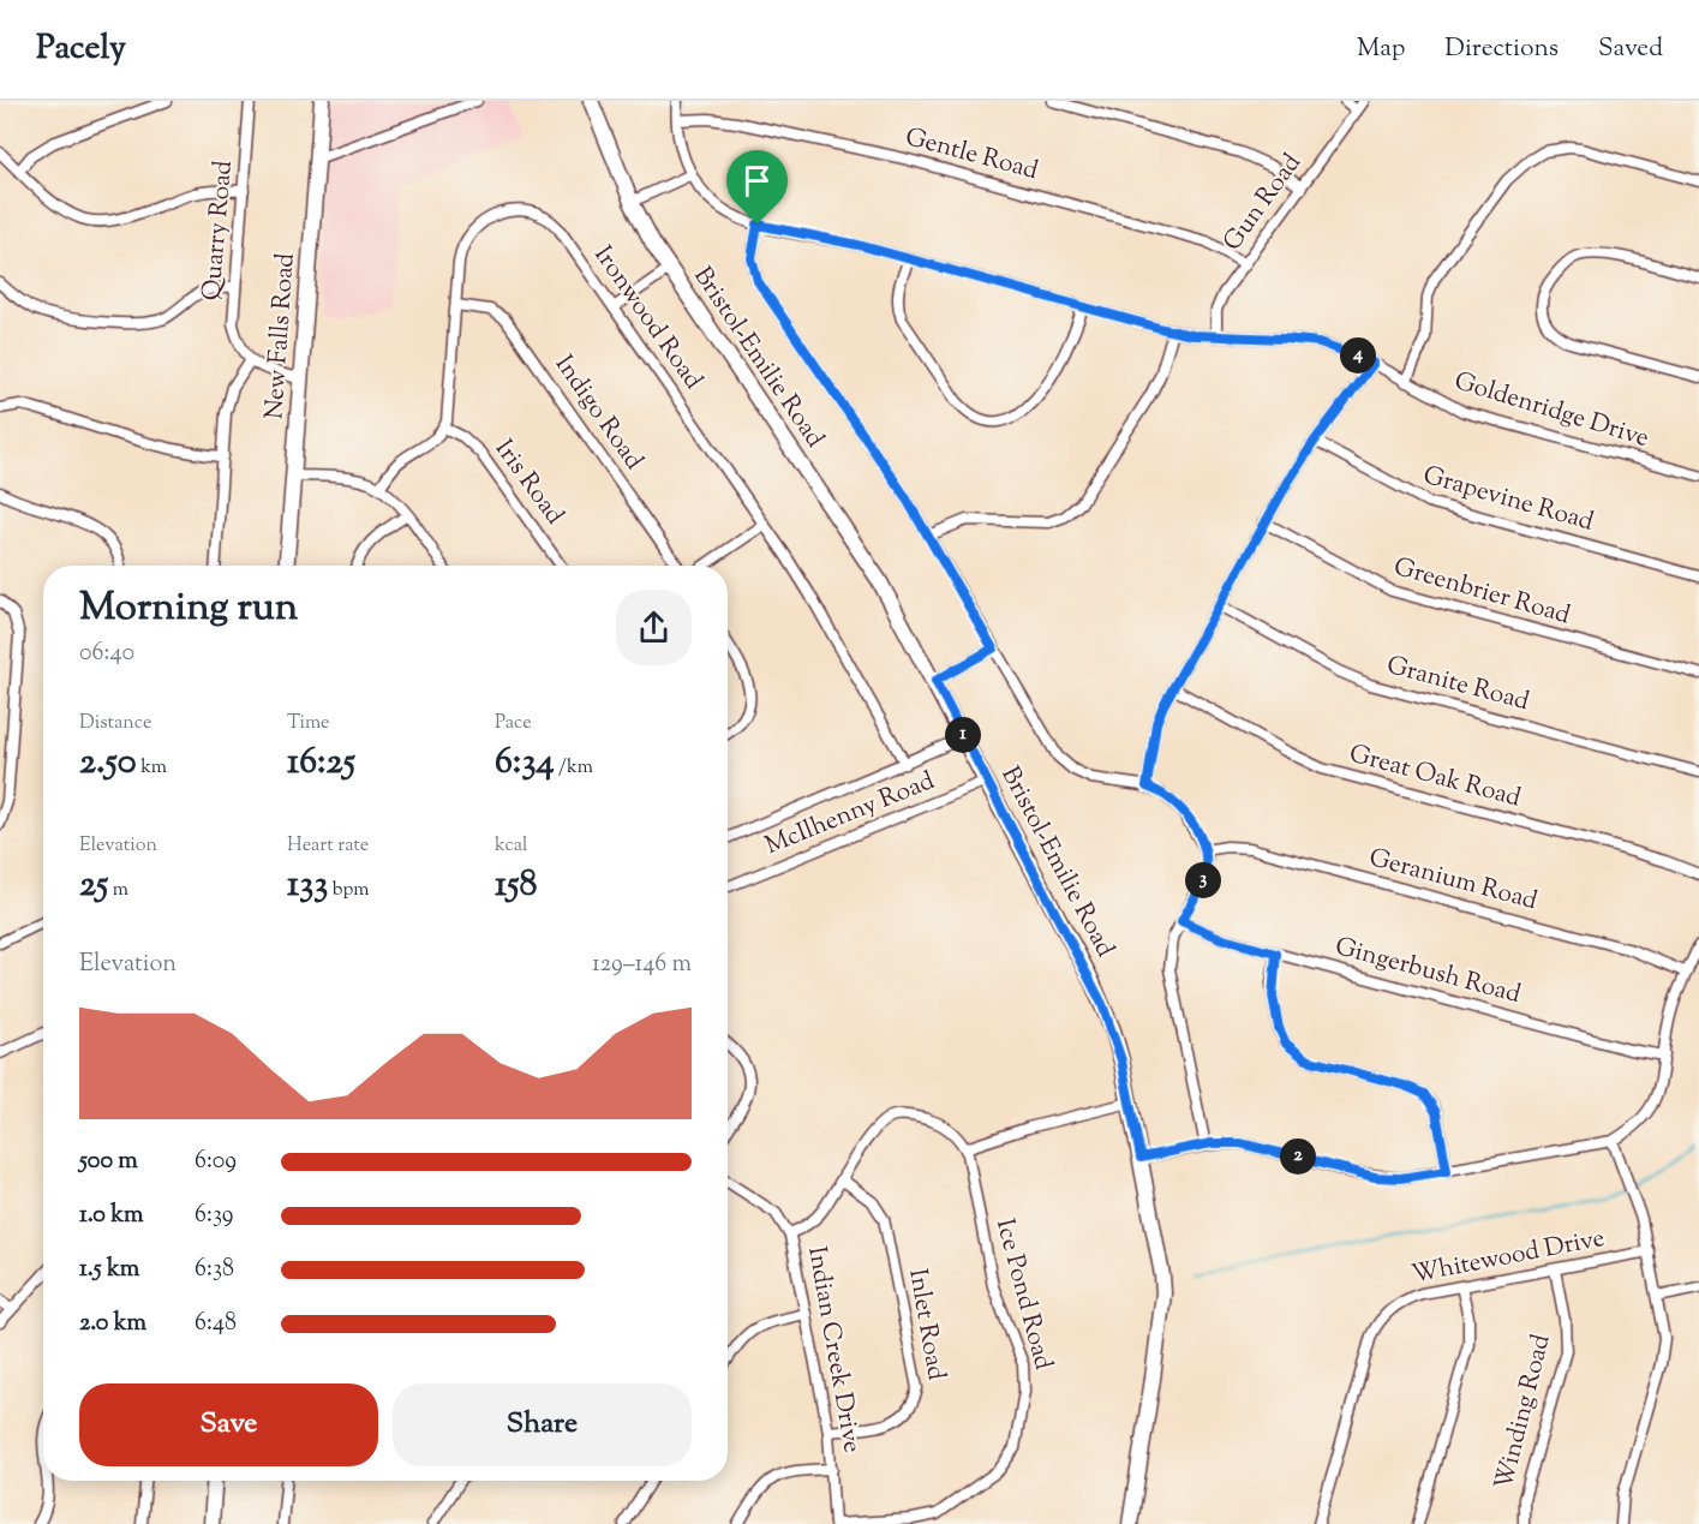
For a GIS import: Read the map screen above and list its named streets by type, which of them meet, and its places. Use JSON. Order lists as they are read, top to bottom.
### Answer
{
  "streets": {
    "street": [
      "Gentle Road",
      "Gun Road",
      "Quarry Road",
      "Ironwood Road",
      "New Falls Road",
      "Bristol-Emilie Road",
      "Goldenridge Drive",
      "Indigo Road",
      "Iris Road",
      "Grapevine Road",
      "Greenbrier Road",
      "Granite Road",
      "Great Oak Road",
      "McIlhenny Road",
      "Geranium Road",
      "Gingerbush Road",
      "Whitewood Drive",
      "Ice Pond Road",
      "Inlet Road",
      "Indian Creek Drive",
      "Winding Road"
    ]
  },
  "crossings": [
    ["Gentle Road", "Gun Road"],
    ["Gentle Road", "Goldenridge Drive"],
    ["Gun Road", "Goldenridge Drive"],
    ["Ironwood Road", "Indigo Road"],
    ["Ironwood Road", "Iris Road"],
    ["Bristol-Emilie Road", "McIlhenny Road"],
    ["Whitewood Drive", "Winding Road"],
    ["Ice Pond Road", "Indian Creek Drive"],
    ["Inlet Road", "Indian Creek Drive"]
  ],
  "page": {
    "header": "Pacely",
    "nav": ["Map", "Directions", "Saved"],
    "pins": [
      "4",
      "1",
      "3",
      "2"
    ],
    "heading": ["Morning run", "06:40"],
    "stats": [
      ["Distance", "2.50 km"],
      ["Time", "16:25"],
      ["Pace", "6:34 /km"],
      ["Elevation", "25 m"],
      ["Heart rate", "133 bpm"],
      ["kcal", "158"]
    ],
    "chart": ["Elevation", "129–146 m"],
    "list": [
      {
        "name": "500 m",
        "note": "6:09"
      },
      {
        "name": "1.0 km",
        "note": "6:39"
      },
      {
        "name": "1.5 km",
        "note": "6:38"
      },
      {
        "name": "2.0 km",
        "note": "6:48"
      }
    ],
    "buttons": ["Save", "Share"]
  }
}
